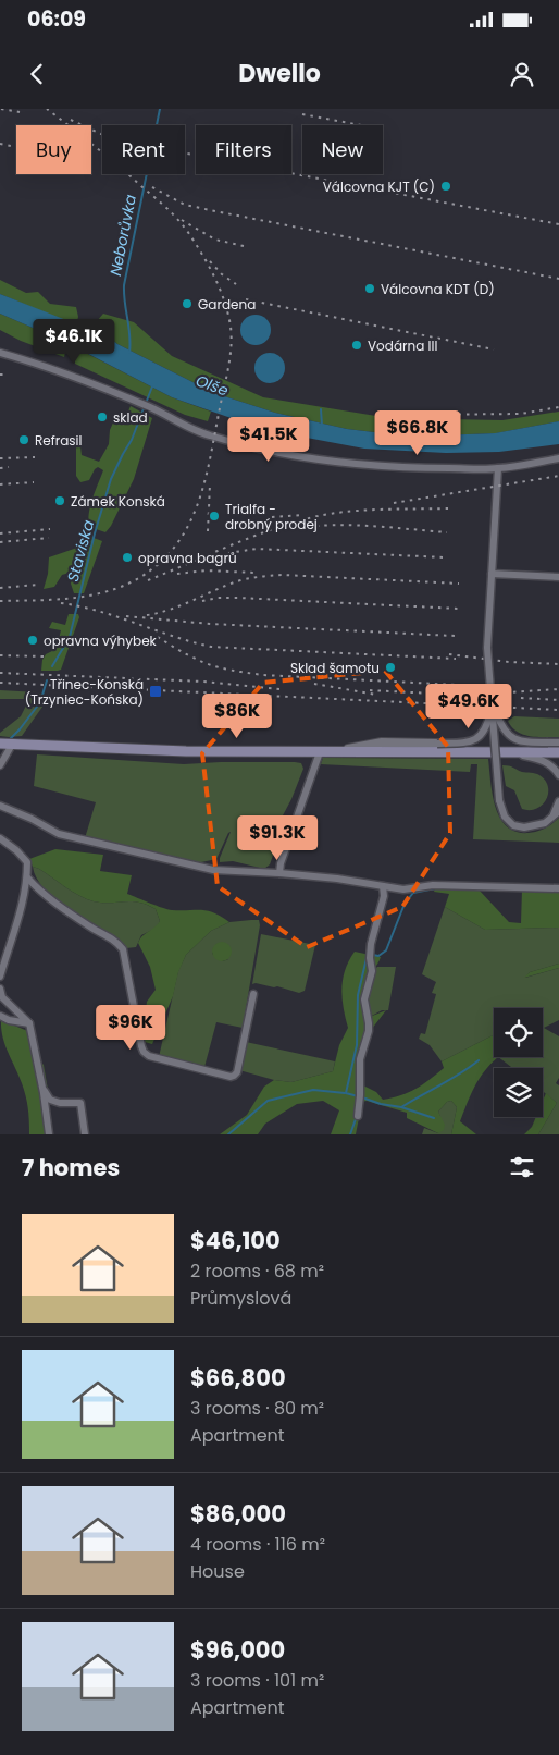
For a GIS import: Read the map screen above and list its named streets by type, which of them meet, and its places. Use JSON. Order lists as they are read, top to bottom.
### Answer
{
  "water": ["Neborůvka", "Olše", "Staviska"],
  "places": {
    "other": [
      "Válcovna KJT (C)",
      "Válcovna KDT (D)",
      "Gardena",
      "Vodárna III",
      "sklad",
      "Refrasil",
      "Zámek Konská",
      "Trialfa - drobný prodej",
      "opravna bagrů",
      "opravna výhybek",
      "Sklad šamotu"
    ],
    "transit": ["Třinec-Konská (Trzyniec-Końska)"]
  },
  "page": {
    "status": "06:09",
    "header": "Dwello",
    "chip": [
      "Buy",
      "Rent",
      "Filters",
      "New"
    ],
    "price": [
      "$46.1K",
      "$66.8K",
      "$41.5K",
      "$49.6K",
      "$86K",
      "$91.3K",
      "$96K"
    ],
    "heading": "7 homes",
    "list": [
      {
        "name": "$46,100",
        "note": "2 rooms · 68 m² · Průmyslová"
      },
      {
        "name": "$66,800",
        "note": "3 rooms · 80 m² · Apartment"
      },
      {
        "name": "$86,000",
        "note": "4 rooms · 116 m² · House"
      },
      {
        "name": "$96,000",
        "note": "3 rooms · 101 m² · Apartment"
      }
    ]
  }
}
